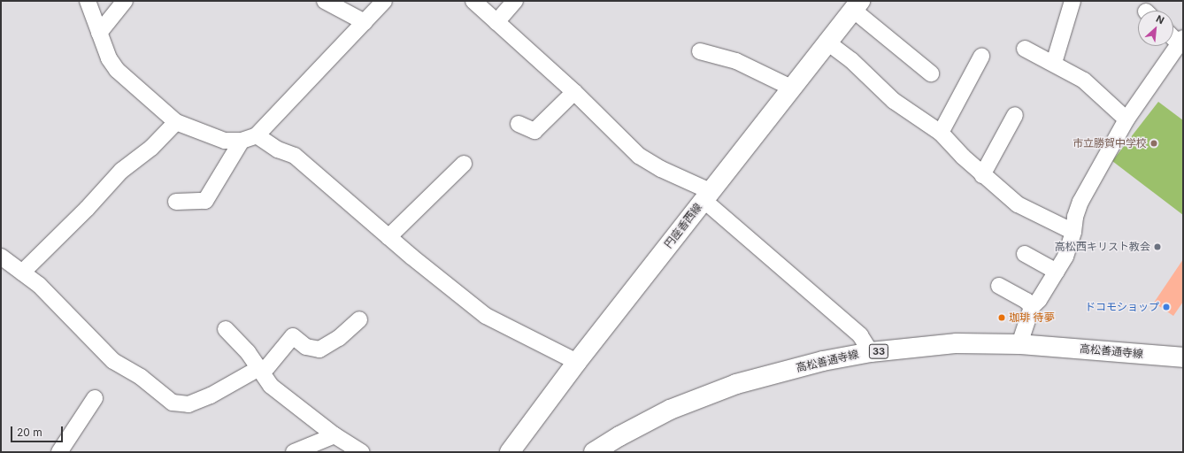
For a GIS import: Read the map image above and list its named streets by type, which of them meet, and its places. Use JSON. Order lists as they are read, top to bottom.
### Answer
{
  "streets": {
    "main road": ["円座香西線", "33", "高松善通寺線"]
  },
  "places": [
    "市立勝賀中学校",
    "高松西キリスト教会",
    "ドコモショップ",
    "珈琲 待夢"
  ],
  "scale_bar": "20 m",
  "north": "top right"
}
